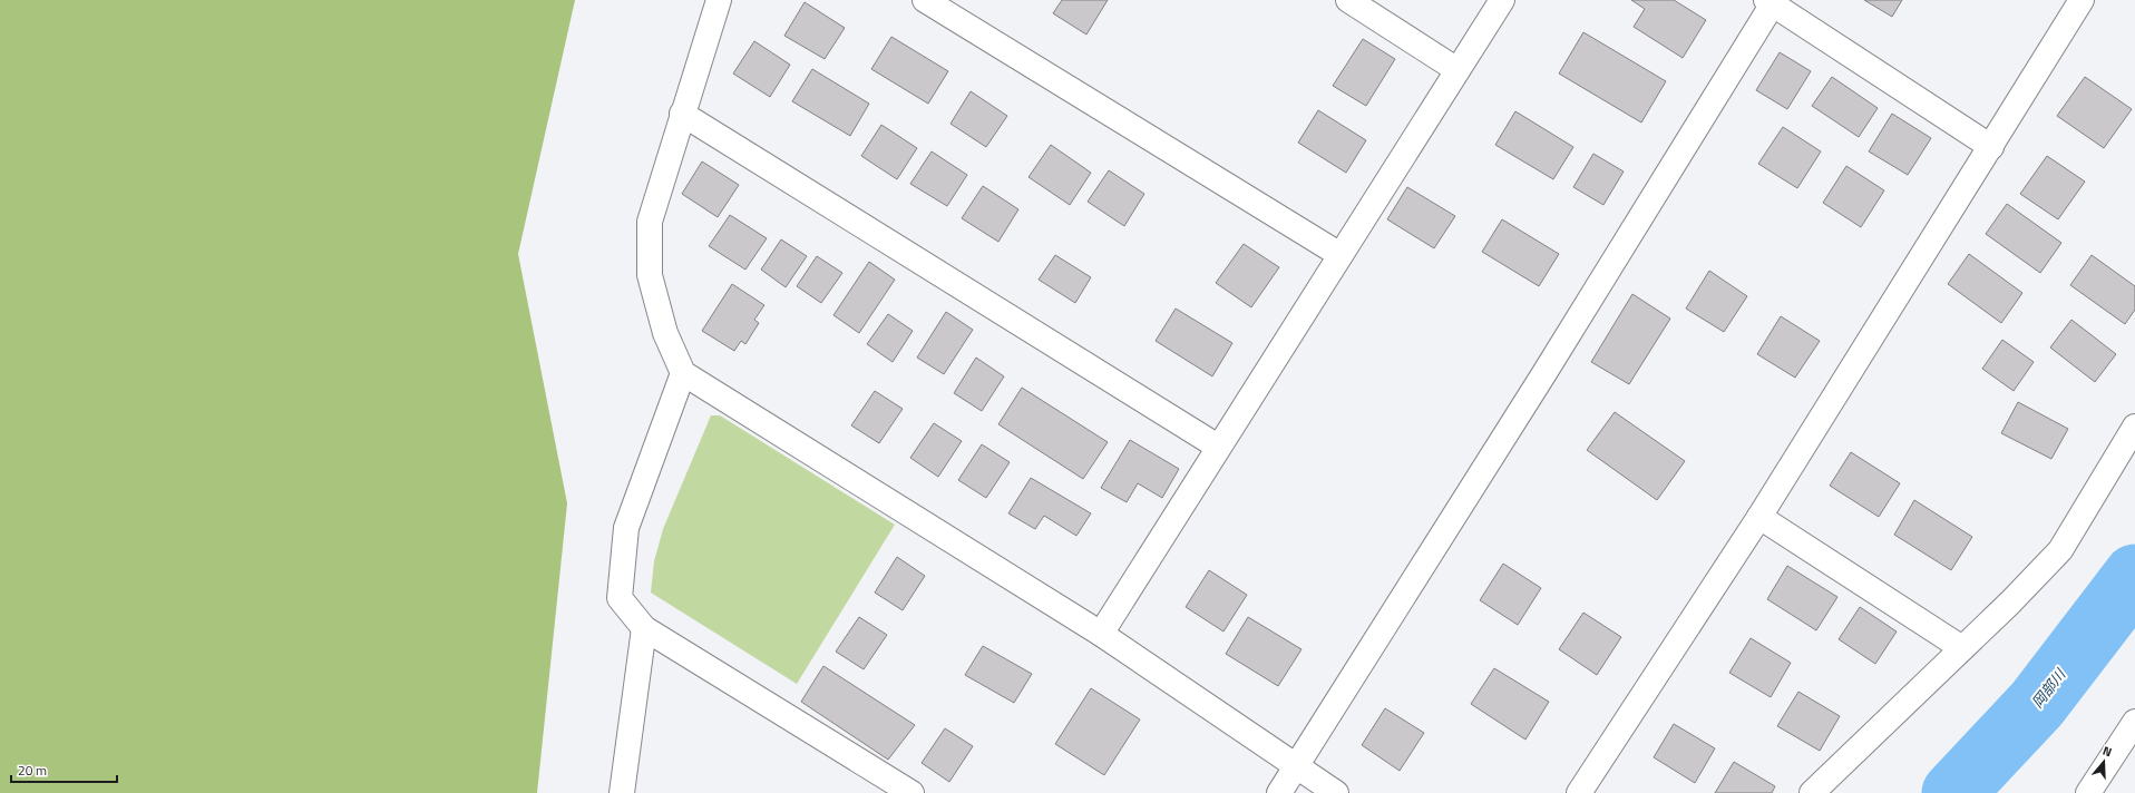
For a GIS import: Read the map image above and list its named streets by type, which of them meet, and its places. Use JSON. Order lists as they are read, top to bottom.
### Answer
{
  "water": ["岡部川"],
  "scale_bar": "20 m",
  "north": "top"
}
